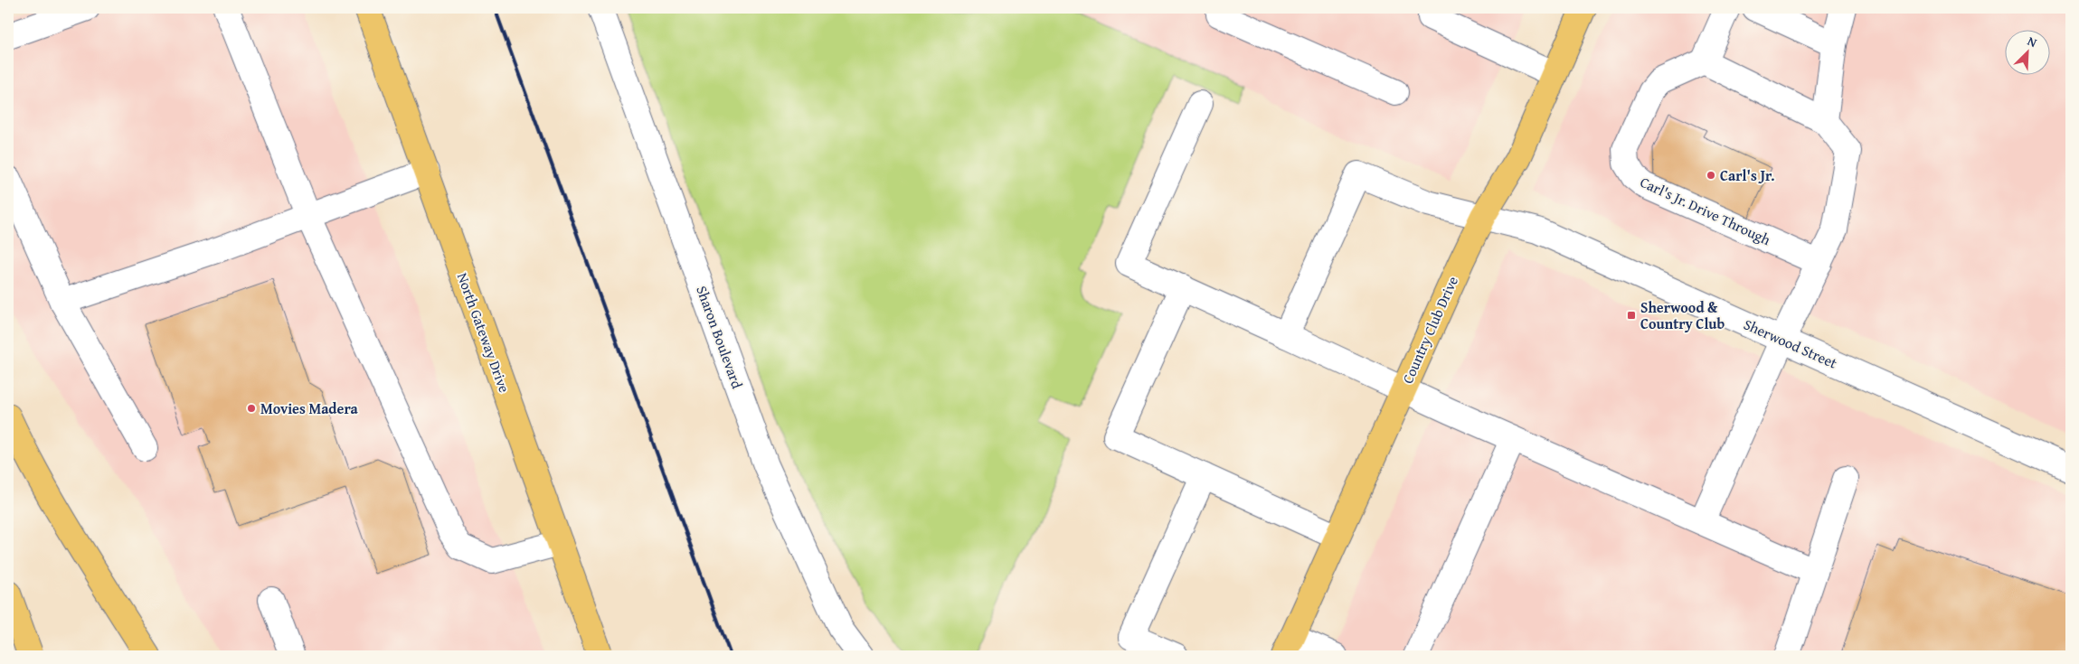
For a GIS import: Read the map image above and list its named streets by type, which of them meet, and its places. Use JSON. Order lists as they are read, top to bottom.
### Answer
{
  "streets": {
    "main road": ["Country Club Drive", "North Gateway Drive"],
    "street": ["Carl's Jr. Drive Through", "Sharon Boulevard", "Sherwood Street"]
  },
  "crossings": [
    ["Country Club Drive", "Sherwood Street"]
  ],
  "places": {
    "other": ["Carl's Jr.", "Movies Madera"],
    "transit": ["Sherwood & Country Club"]
  },
  "north": "top right"
}
